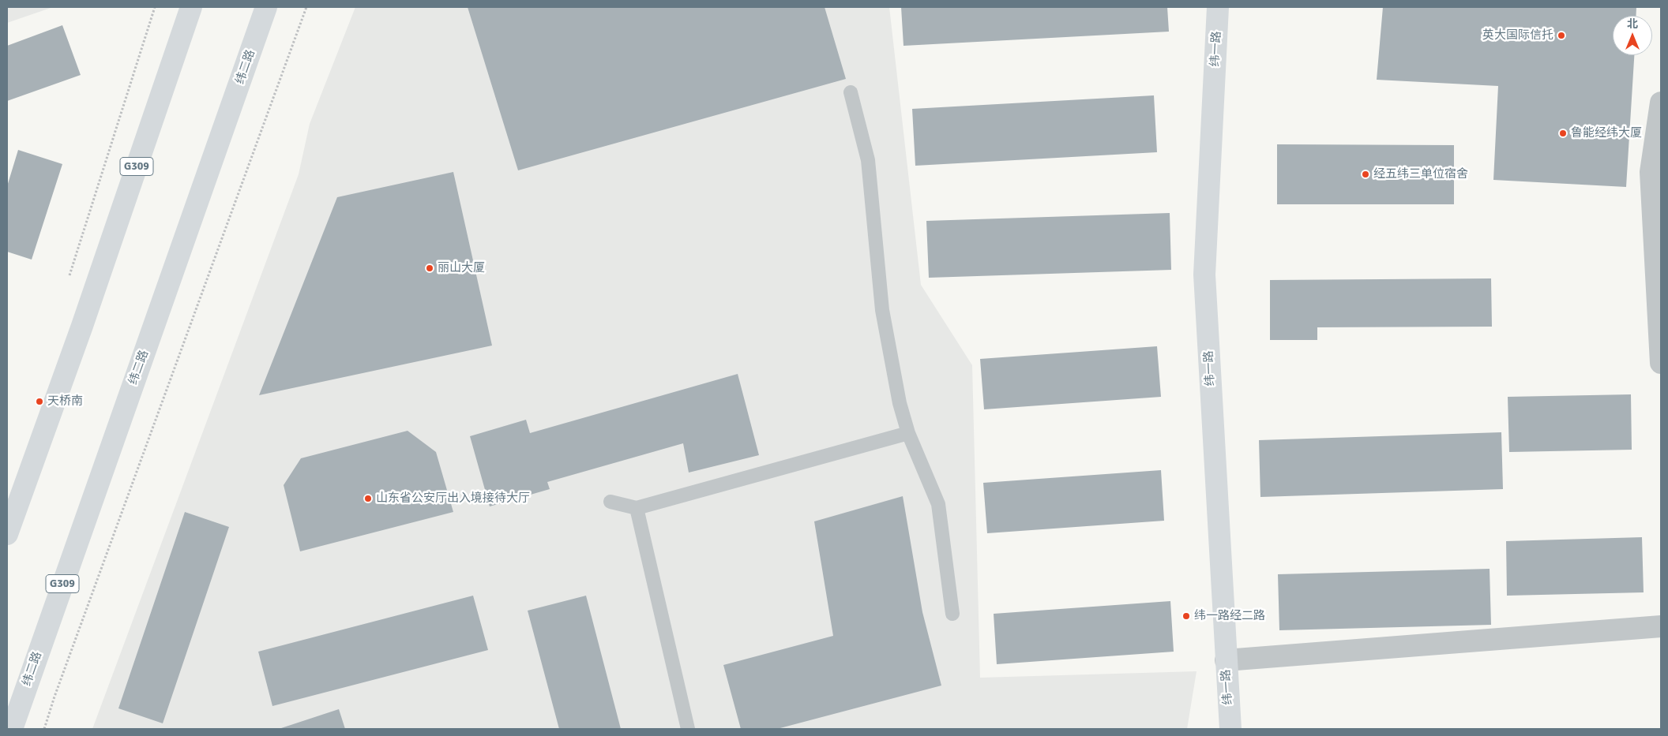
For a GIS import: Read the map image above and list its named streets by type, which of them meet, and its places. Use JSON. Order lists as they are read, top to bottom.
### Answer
{
  "streets": {
    "main road": ["纬一路", "纬二路", "G309"]
  },
  "places": [
    "英大国际信托",
    "鲁能经纬大厦",
    "经五纬三单位宿舍",
    "丽山大厦",
    "天桥南",
    "山东省公安厅出入境接待大厅",
    "纬一路经二路"
  ],
  "north": "top"
}
